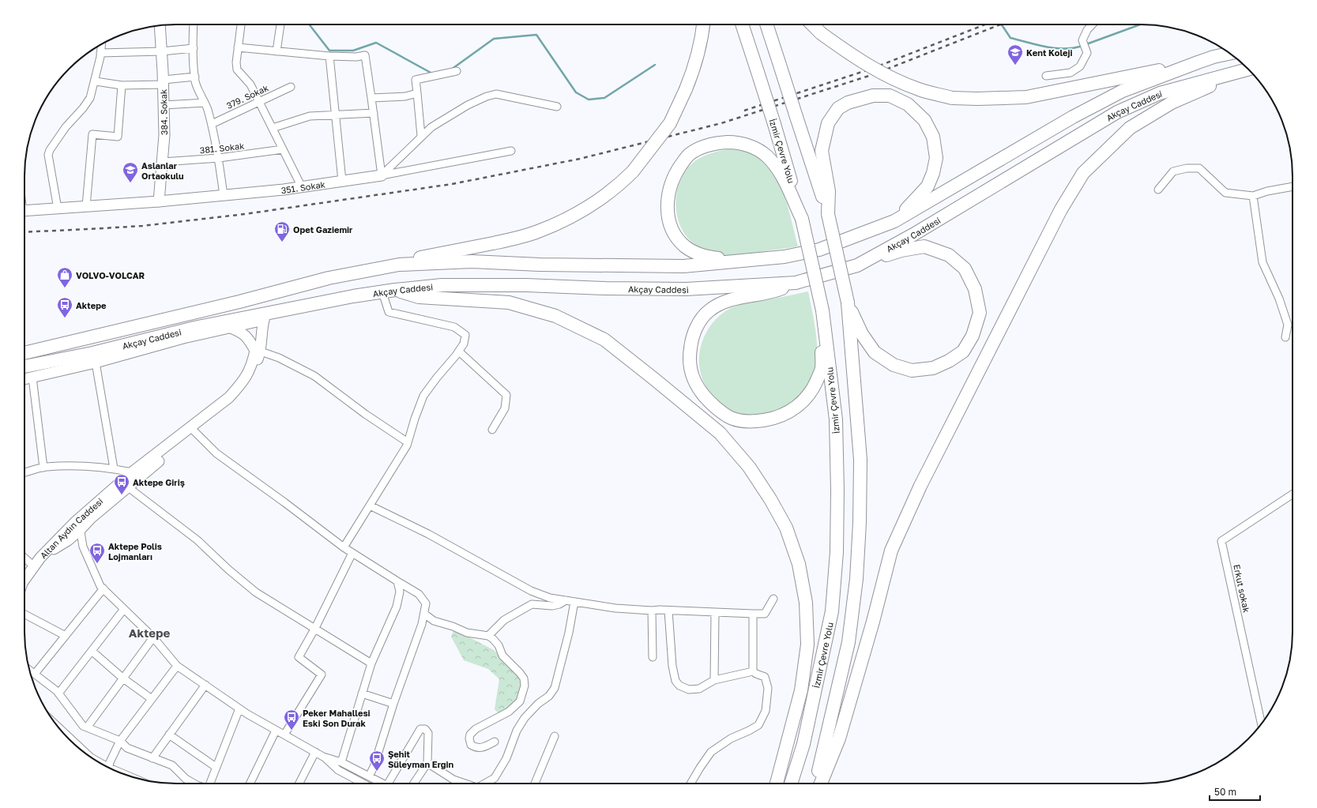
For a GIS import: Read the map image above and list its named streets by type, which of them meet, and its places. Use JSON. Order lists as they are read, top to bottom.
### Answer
{
  "streets": {
    "highway": ["Akçay Caddesi", "İzmir Çevre Yolu"],
    "main road": ["384. Sokak", "351. Sokak", "Altan Aydın Caddesi"],
    "street": ["379. Sokak", "381. Sokak", "Erkut sokak"]
  },
  "crossings": [
    ["384. Sokak", "381. Sokak"],
    ["384. Sokak", "351. Sokak"]
  ],
  "districts": ["Aktepe"],
  "places": {
    "school or university": ["Kent Koleji", "Aslanlar Ortaokulu"],
    "fuel station": ["Opet Gaziemir"],
    "shop": ["VOLVO-VOLCAR"],
    "bus stop": [
      "Aktepe",
      "Aktepe Giriş",
      "Aktepe Polis Lojmanları",
      "Peker Mahallesi Eski Son Durak",
      "Şehit Süleyman Ergin"
    ]
  },
  "scale_bar": "50 m"
}
